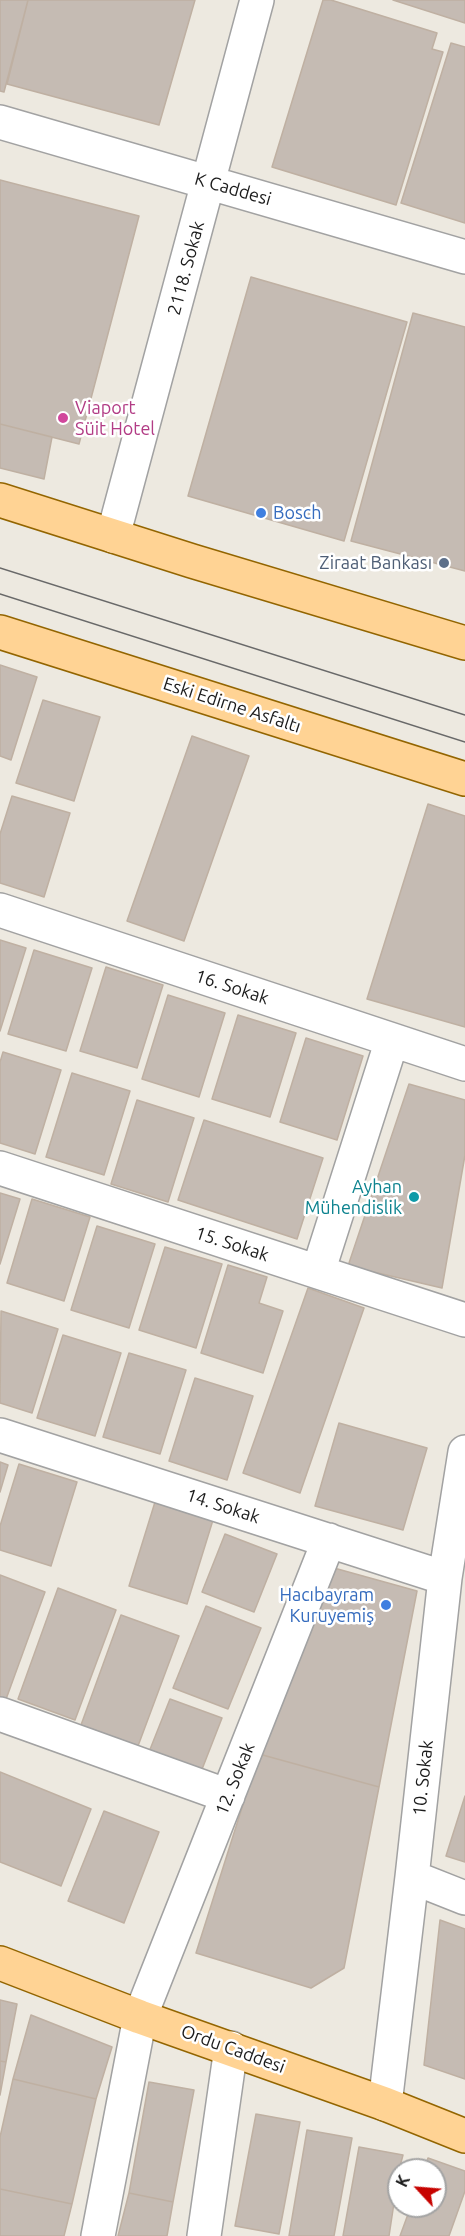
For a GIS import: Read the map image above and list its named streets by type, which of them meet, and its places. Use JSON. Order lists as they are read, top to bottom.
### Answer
{
  "streets": {
    "main road": ["Eski Edirne Asfaltı", "Ordu Caddesi"],
    "street": [
      "K Caddesi",
      "2118. Sokak",
      "16. Sokak",
      "15. Sokak",
      "14. Sokak",
      "10. Sokak",
      "12. Sokak"
    ]
  },
  "crossings": [
    ["K Caddesi", "2118. Sokak"],
    ["14. Sokak", "10. Sokak"],
    ["14. Sokak", "12. Sokak"],
    ["10. Sokak", "Ordu Caddesi"],
    ["12. Sokak", "Ordu Caddesi"]
  ],
  "places": [
    "Viaport Süit Hotel",
    "Bosch",
    "Ziraat Bankası",
    "Ayhan Mühendislik",
    "Hacıbayram Kuruyemiş"
  ],
  "north": "top left"
}
